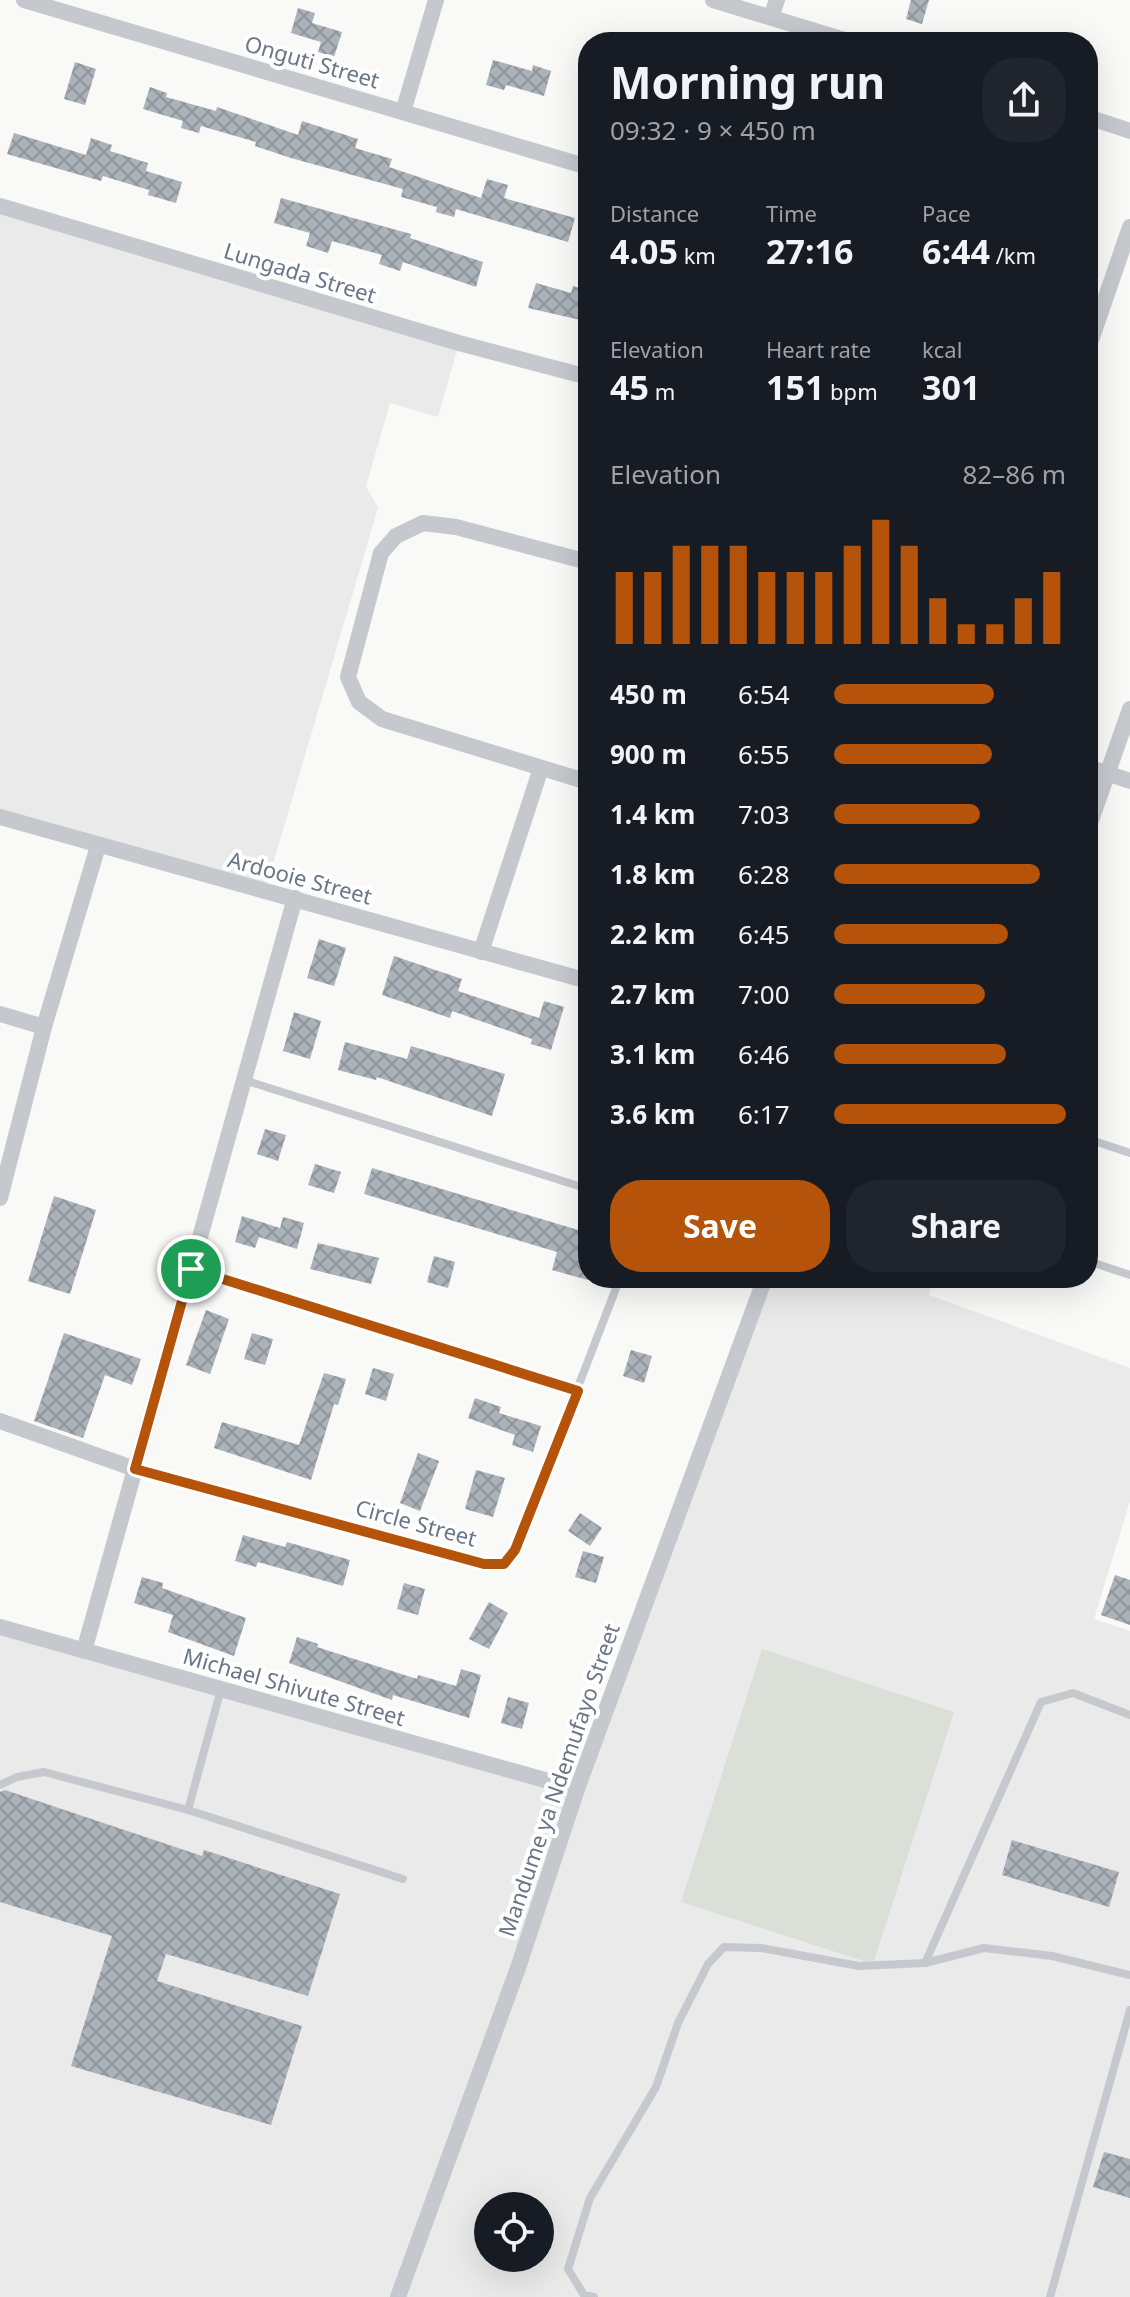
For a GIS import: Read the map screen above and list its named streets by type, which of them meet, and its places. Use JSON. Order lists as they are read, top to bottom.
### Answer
{
  "streets": {
    "street": [
      "Onguti Street",
      "Lungada Street",
      "Ardooie Street",
      "Michael Shivute Street",
      "Mandume ya Ndemufayo Street"
    ],
    "lane": ["Circle Street"]
  },
  "crossings": [
    ["Michael Shivute Street", "Mandume ya Ndemufayo Street"]
  ],
  "page": {
    "heading": ["Morning run", "09:32 · 9 × 450 m"],
    "stats": [
      ["Distance", "4.05 km"],
      ["Time", "27:16"],
      ["Pace", "6:44 /km"],
      ["Elevation", "45 m"],
      ["Heart rate", "151 bpm"],
      ["kcal", "301"]
    ],
    "chart": ["Elevation", "82–86 m"],
    "list": [
      {
        "name": "450 m",
        "note": "6:54"
      },
      {
        "name": "900 m",
        "note": "6:55"
      },
      {
        "name": "1.4 km",
        "note": "7:03"
      },
      {
        "name": "1.8 km",
        "note": "6:28"
      },
      {
        "name": "2.2 km",
        "note": "6:45"
      },
      {
        "name": "2.7 km",
        "note": "7:00"
      },
      {
        "name": "3.1 km",
        "note": "6:46"
      },
      {
        "name": "3.6 km",
        "note": "6:17"
      }
    ],
    "buttons": ["Save", "Share"]
  }
}
